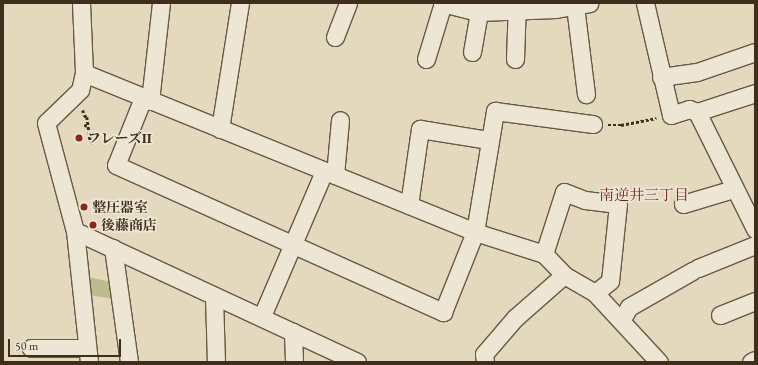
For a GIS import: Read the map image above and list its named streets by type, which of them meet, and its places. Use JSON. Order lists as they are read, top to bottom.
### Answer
{
  "districts": ["南逆井三丁目"],
  "places": ["フレーズⅡ", "整圧器室", "後藤商店"],
  "scale_bar": "50 m"
}
